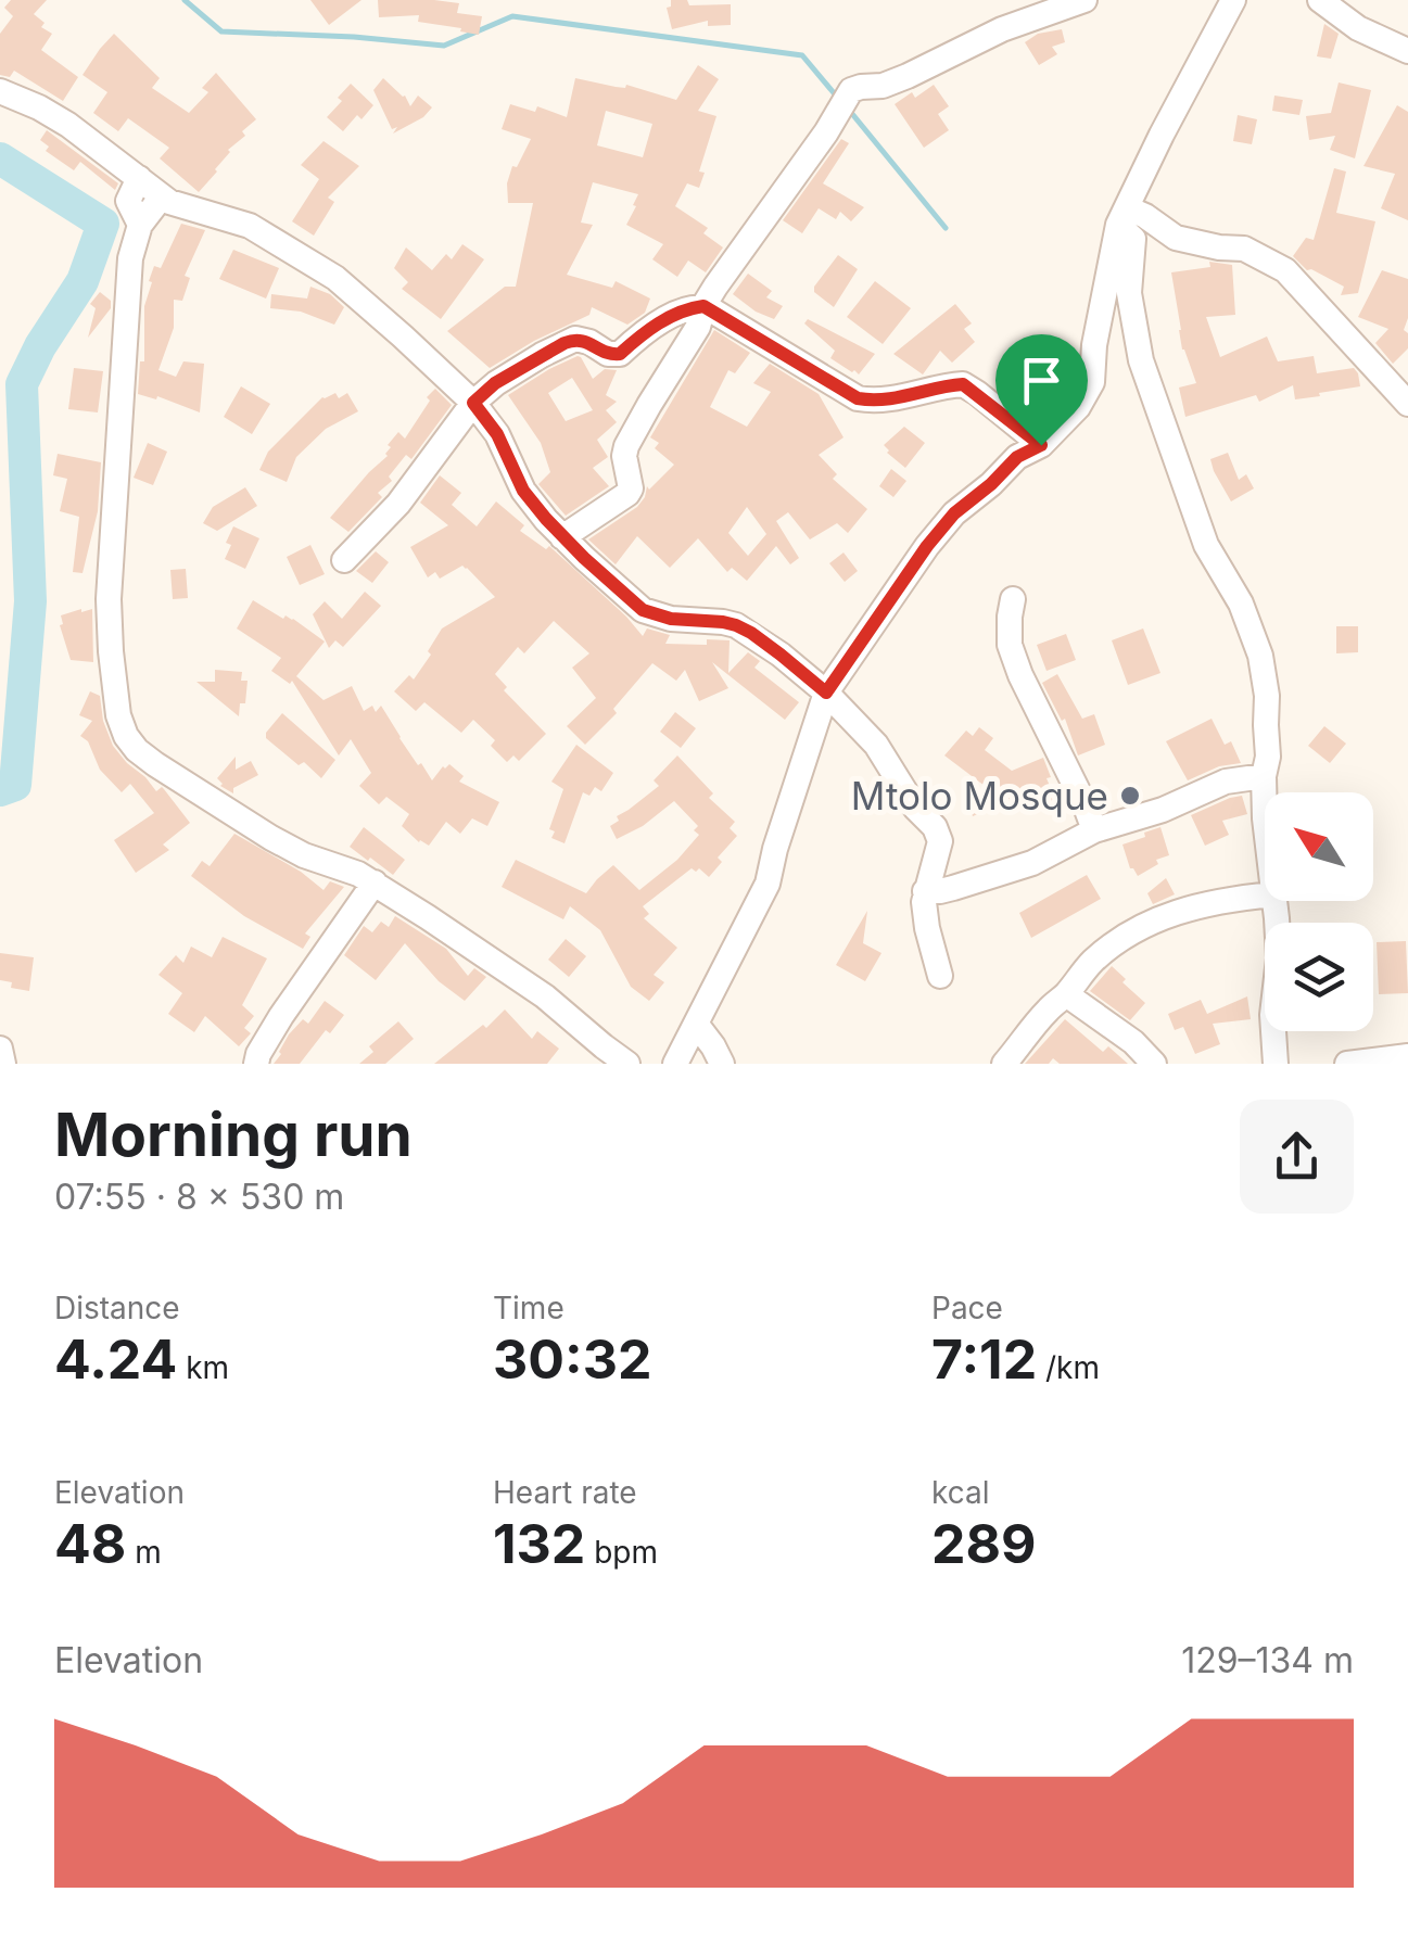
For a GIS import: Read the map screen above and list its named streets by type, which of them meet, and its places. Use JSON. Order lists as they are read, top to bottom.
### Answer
{
  "places": ["Mtolo Mosque"],
  "north": "top left",
  "page": {
    "heading": ["Morning run", "07:55 · 8 × 530 m"],
    "stats": [
      ["Distance", "4.24 km"],
      ["Time", "30:32"],
      ["Pace", "7:12 /km"],
      ["Elevation", "48 m"],
      ["Heart rate", "132 bpm"],
      ["kcal", "289"]
    ],
    "chart": ["Elevation", "129–134 m"]
  }
}
